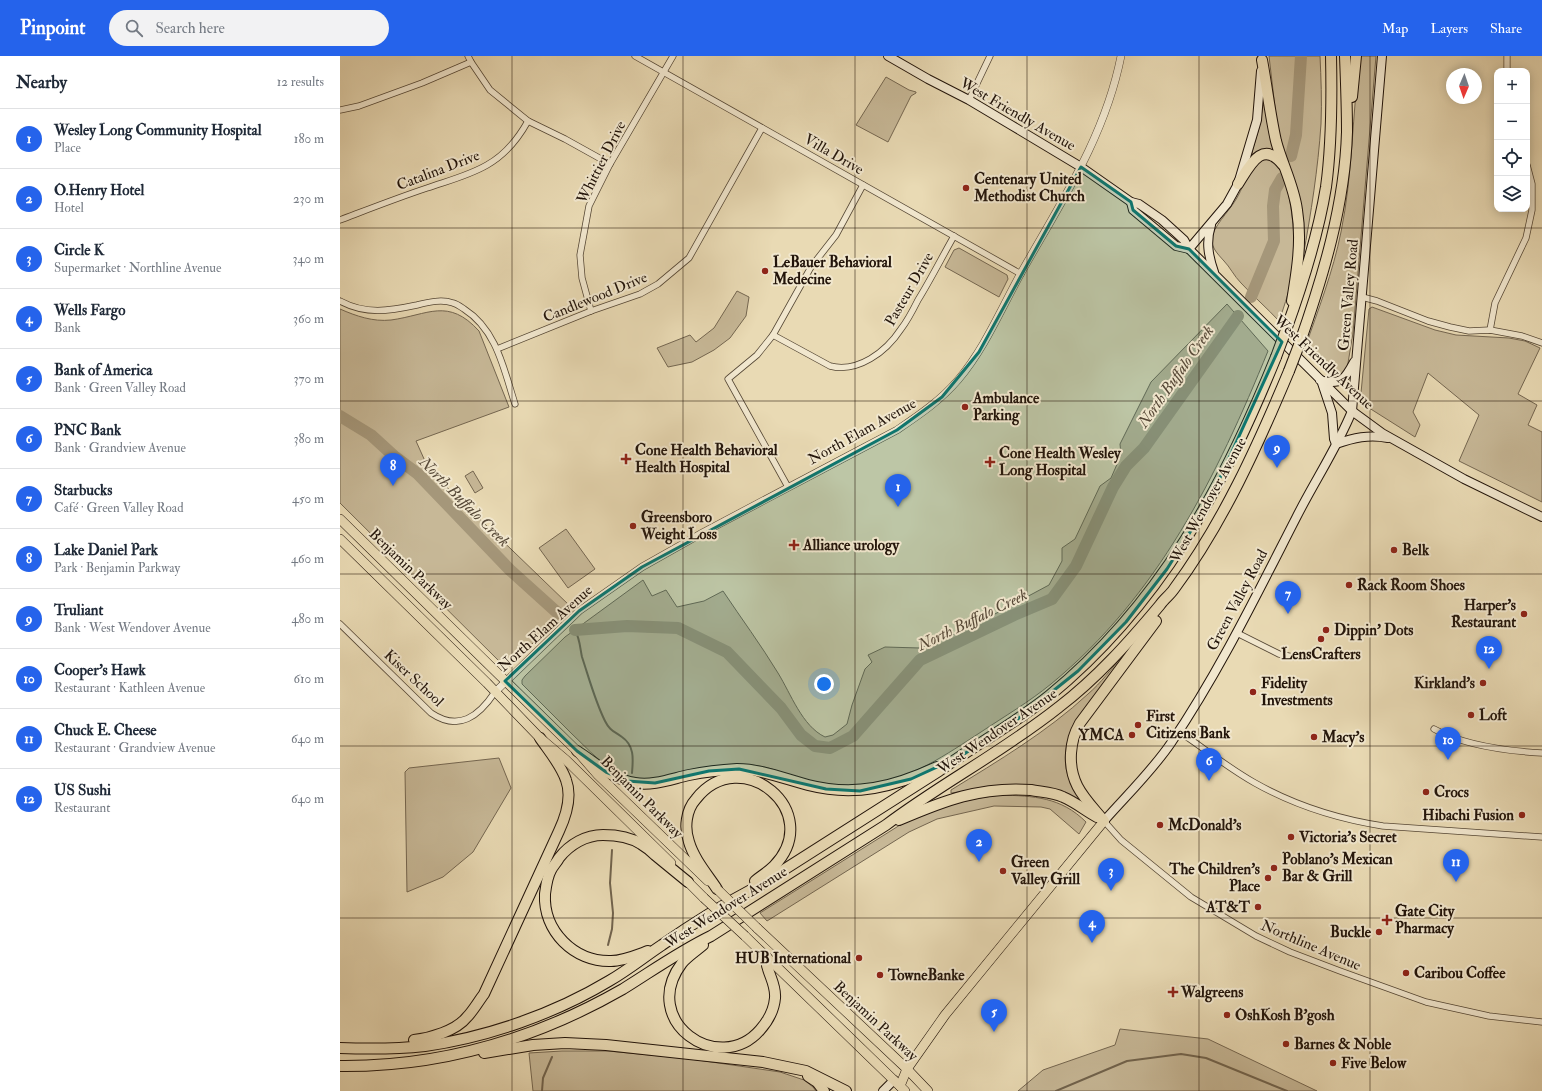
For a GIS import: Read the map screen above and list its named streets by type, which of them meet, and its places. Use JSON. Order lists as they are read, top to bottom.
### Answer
{
  "streets": {
    "highway": ["West Wendover Avenue"],
    "main road": ["West Friendly Avenue", "Green Valley Road", "Benjamin Parkway"],
    "street": [
      "Villa Drive",
      "Whittier Drive",
      "Catalina Drive",
      "Pasteur Drive",
      "Candlewood Drive",
      "North Elam Avenue",
      "Kiser School",
      "Northline Avenue"
    ]
  },
  "crossings": [
    ["West Friendly Avenue", "Green Valley Road"],
    ["West Friendly Avenue", "North Elam Avenue"],
    ["Villa Drive", "Whittier Drive"],
    ["Villa Drive", "Pasteur Drive"],
    ["Villa Drive", "Candlewood Drive"],
    ["Villa Drive", "North Elam Avenue"],
    ["Whittier Drive", "Candlewood Drive"],
    ["Green Valley Road", "Benjamin Parkway"],
    ["Green Valley Road", "Northline Avenue"],
    ["North Elam Avenue", "Benjamin Parkway"],
    ["North Elam Avenue", "Kiser School"],
    ["Benjamin Parkway", "Kiser School"]
  ],
  "water": ["North Buffalo Creek"],
  "places": {
    "other": [
      "Centenary United Methodist Church",
      "LeBauer Behavioral Medecine",
      "Ambulance Parking",
      "Greensboro Weight Loss",
      "Belk",
      "Rack Room Shoes",
      "Harper's Restaurant",
      "Dippin' Dots",
      "LensCrafters",
      "Kirkland's",
      "Fidelity Investments",
      "Loft",
      "First Citizens Bank",
      "YMCA",
      "Macy's",
      "Crocs",
      "Hibachi Fusion",
      "McDonald's",
      "Victoria's Secret",
      "Poblano's Mexican Bar & Grill",
      "Green Valley Grill",
      "The Children's Place",
      "AT&T",
      "Buckle",
      "HUB International",
      "Caribou Coffee",
      "TowneBanke",
      "OshKosh B'gosh",
      "Barnes & Noble",
      "Five Below"
    ],
    "health": [
      "Cone Health Behavioral Health Hospital",
      "Cone Health Wesley Long Hospital",
      "Alliance urology",
      "Gate City Pharmacy",
      "Walgreens"
    ]
  },
  "north": "bottom",
  "page": {
    "header": "Pinpoint",
    "search": "Search here",
    "nav": ["Map", "Layers", "Share"],
    "heading": ["Nearby", "12 results"],
    "map_buttons": ["+", "−"],
    "list": [
      {
        "mark": "1",
        "name": "Wesley Long Community Hospital",
        "note": "Place",
        "value": "180 m"
      },
      {
        "mark": "2",
        "name": "O.Henry Hotel",
        "note": "Hotel",
        "value": "230 m"
      },
      {
        "mark": "3",
        "name": "Circle K",
        "note": "Supermarket · Northline Avenue",
        "value": "340 m"
      },
      {
        "mark": "4",
        "name": "Wells Fargo",
        "note": "Bank",
        "value": "360 m"
      },
      {
        "mark": "5",
        "name": "Bank of America",
        "note": "Bank · Green Valley Road",
        "value": "370 m"
      },
      {
        "mark": "6",
        "name": "PNC Bank",
        "note": "Bank · Grandview Avenue",
        "value": "380 m"
      },
      {
        "mark": "7",
        "name": "Starbucks",
        "note": "Café · Green Valley Road",
        "value": "450 m"
      },
      {
        "mark": "8",
        "name": "Lake Daniel Park",
        "note": "Park · Benjamin Parkway",
        "value": "460 m"
      },
      {
        "mark": "9",
        "name": "Truliant",
        "note": "Bank · West Wendover Avenue",
        "value": "480 m"
      },
      {
        "mark": "10",
        "name": "Cooper's Hawk",
        "note": "Restaurant · Kathleen Avenue",
        "value": "610 m"
      },
      {
        "mark": "11",
        "name": "Chuck E. Cheese",
        "note": "Restaurant · Grandview Avenue",
        "value": "640 m"
      },
      {
        "mark": "12",
        "name": "US Sushi",
        "note": "Restaurant",
        "value": "640 m"
      }
    ],
    "pins": [
      "9",
      "8",
      "1",
      "7",
      "12",
      "10",
      "6",
      "2",
      "11",
      "3",
      "4",
      "5"
    ]
  }
}
